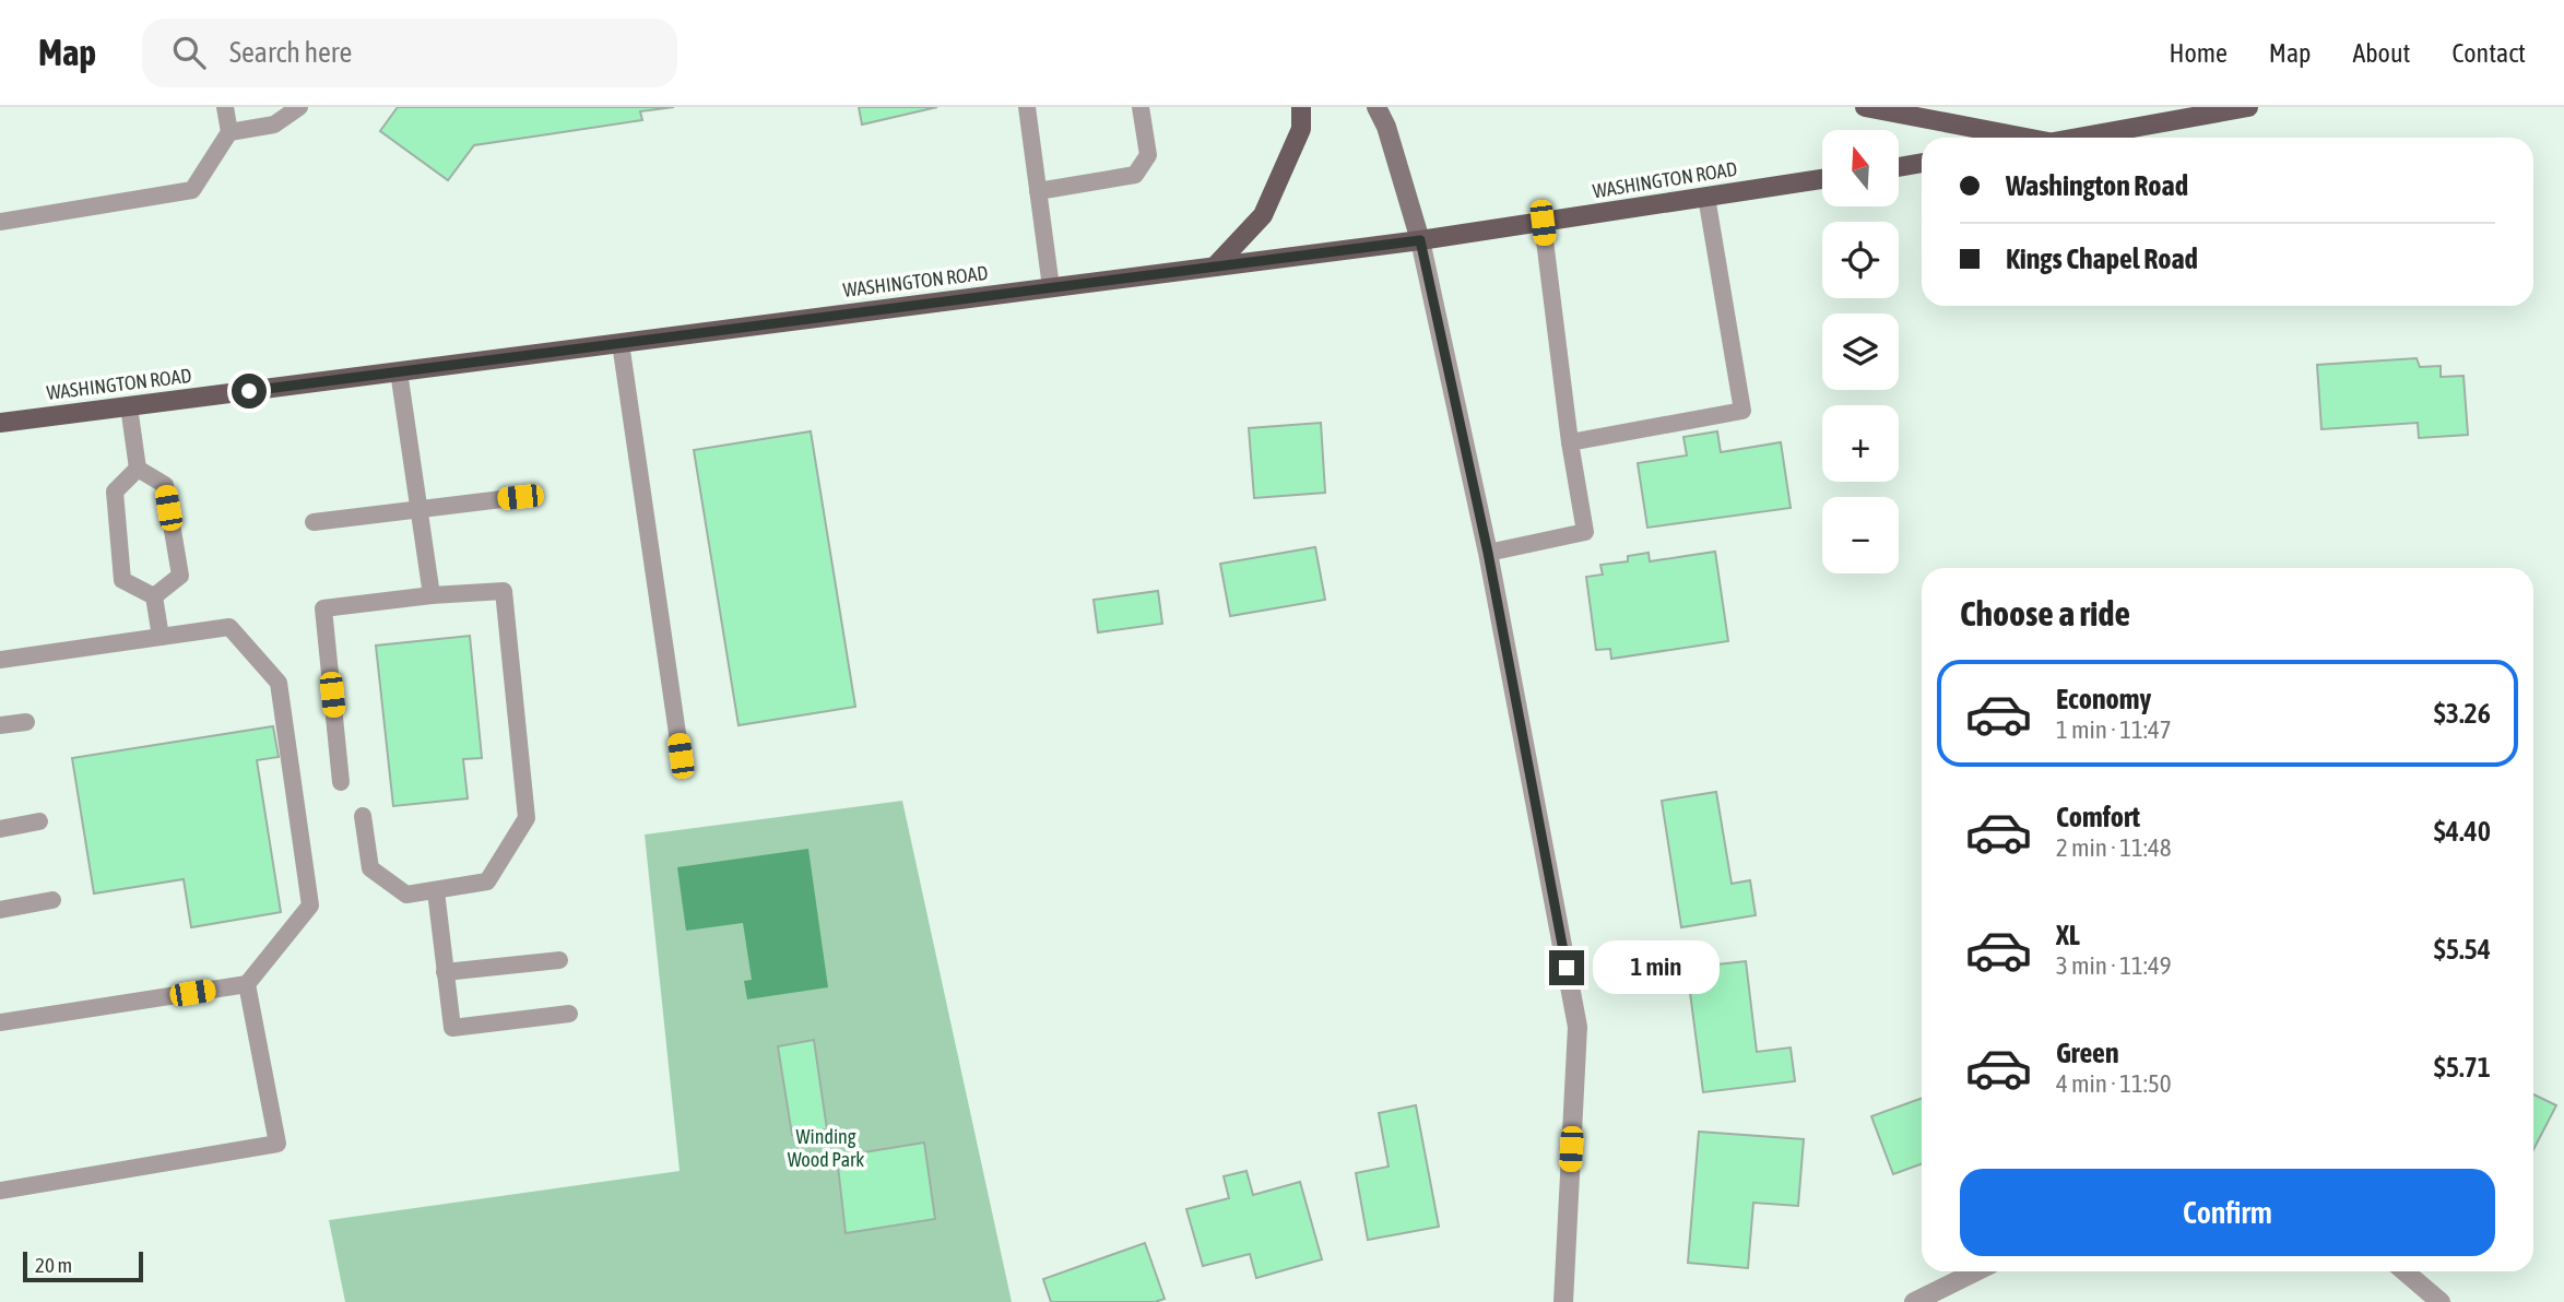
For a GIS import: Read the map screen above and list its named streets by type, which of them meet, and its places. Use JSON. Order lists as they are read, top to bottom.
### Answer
{
  "streets": {
    "main road": ["WASHINGTON ROAD"]
  },
  "parks": ["Winding Wood Park"],
  "scale_bar": "20 m",
  "north": "top",
  "page": {
    "header": "Map",
    "search": "Search here",
    "nav": [
      "Home",
      "Map",
      "About",
      "Contact"
    ],
    "map_buttons": ["+", "−"],
    "banner": ["Washington Road", "Kings Chapel Road"],
    "heading": "Choose a ride",
    "list": [
      {
        "name": "Economy",
        "note": "1 min · 11:47",
        "value": "$3.26"
      },
      {
        "name": "Comfort",
        "note": "2 min · 11:48",
        "value": "$4.40"
      },
      {
        "name": "XL",
        "note": "3 min · 11:49",
        "value": "$5.54"
      },
      {
        "name": "Green",
        "note": "4 min · 11:50",
        "value": "$5.71"
      }
    ],
    "bubble": "1 min",
    "buttons": "Confirm",
    "scale": "20 m"
  }
}
